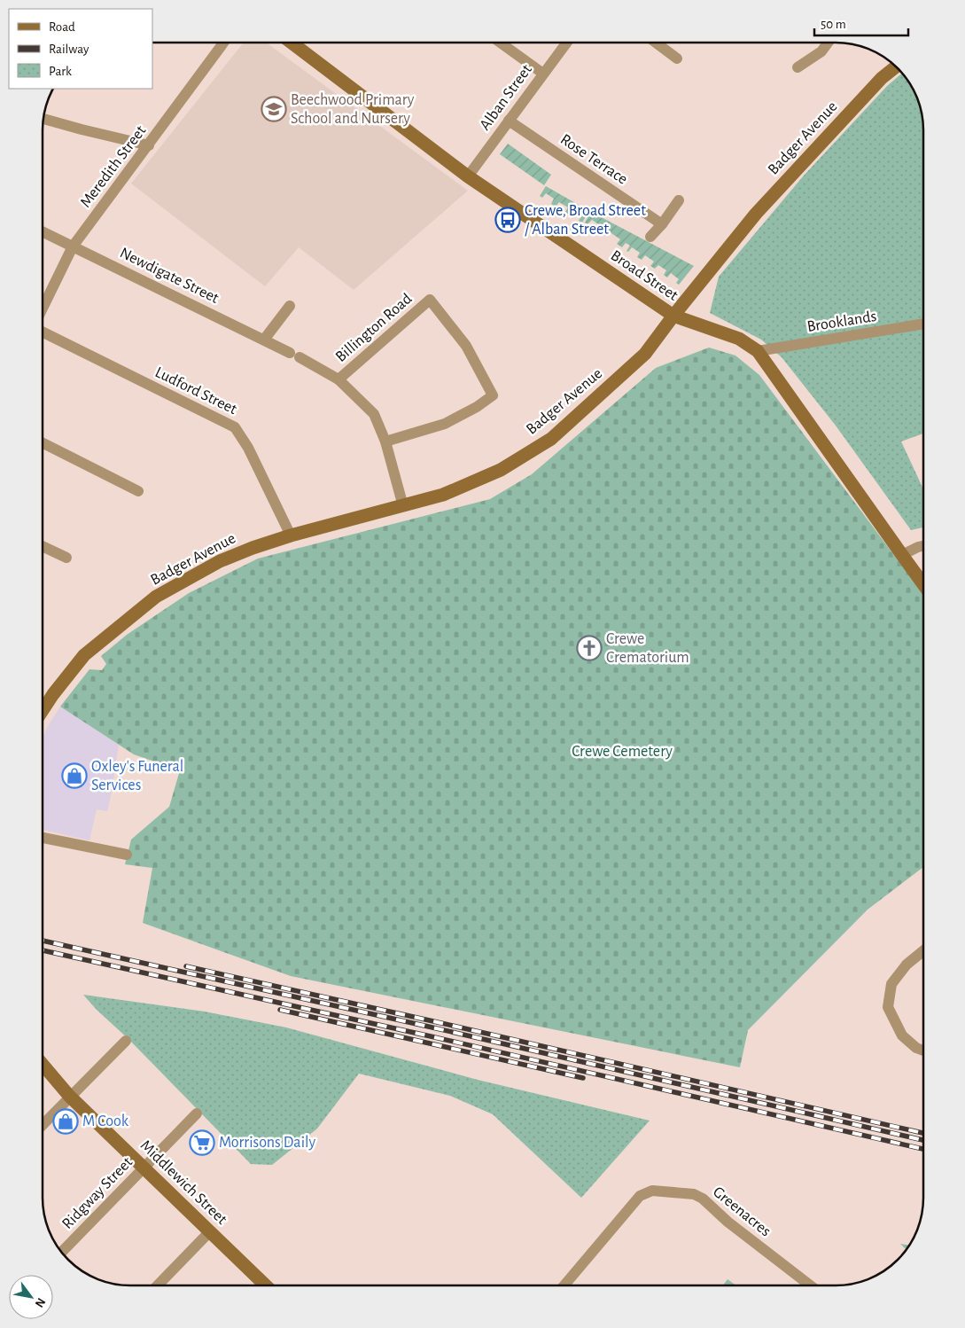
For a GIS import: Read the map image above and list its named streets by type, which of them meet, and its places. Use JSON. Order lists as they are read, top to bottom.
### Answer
{
  "streets": {
    "street": [
      "Alban Street",
      "Badger Avenue",
      "Rose Terrace",
      "Meredith Street",
      "Newdigate Street",
      "Broad Street",
      "Brooklands",
      "Billington Road",
      "Ludford Street",
      "Middlewich Street",
      "Ridgway Street",
      "Greenacres"
    ]
  },
  "crossings": [
    ["Alban Street", "Rose Terrace"],
    ["Alban Street", "Broad Street"],
    ["Badger Avenue", "Newdigate Street"],
    ["Badger Avenue", "Broad Street"],
    ["Badger Avenue", "Ludford Street"],
    ["Meredith Street", "Newdigate Street"],
    ["Newdigate Street", "Billington Road"],
    ["Broad Street", "Brooklands"],
    ["Middlewich Street", "Ridgway Street"]
  ],
  "parks": ["Crewe Cemetery"],
  "places": {
    "school or university": ["Beechwood Primary School and Nursery"],
    "bus stop": ["Crewe, Broad Street / Alban Street"],
    "church": ["Crewe Crematorium"],
    "shop": ["Oxley's Funeral Services", "M Cook"],
    "supermarket": ["Morrisons Daily"]
  },
  "legend": ["Road", "Railway", "Park"],
  "scale_bar": "50 m",
  "north": "bottom right"
}
